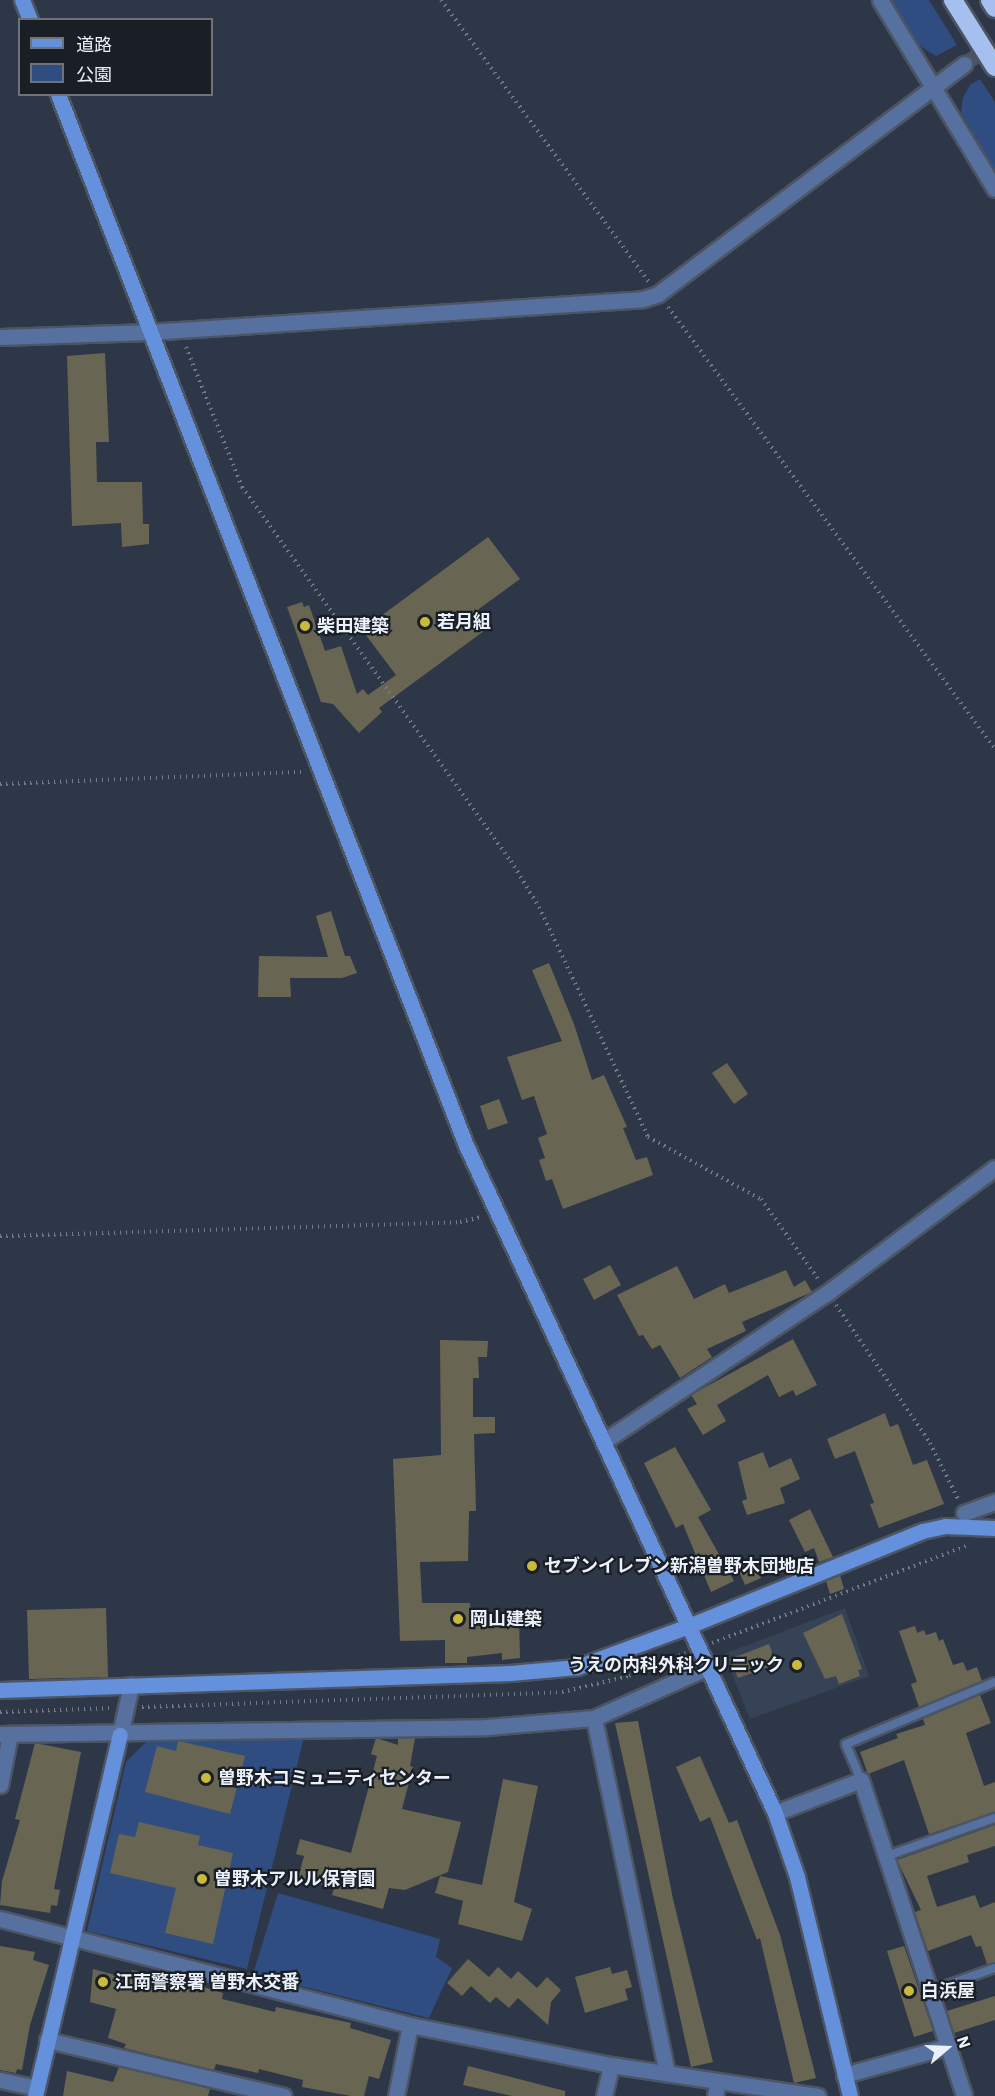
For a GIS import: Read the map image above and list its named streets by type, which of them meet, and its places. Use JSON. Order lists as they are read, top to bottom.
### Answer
{
  "places": [
    "若月組",
    "柴田建築",
    "セブンイレブン新潟曽野木団地店",
    "岡山建築",
    "うえの内科外科クリニック",
    "曽野木コミュニティセンター",
    "曽野木アルル保育園",
    "江南警察署 曽野木交番",
    "白浜屋"
  ],
  "legend": ["道路", "公園"],
  "north": "right"
}
